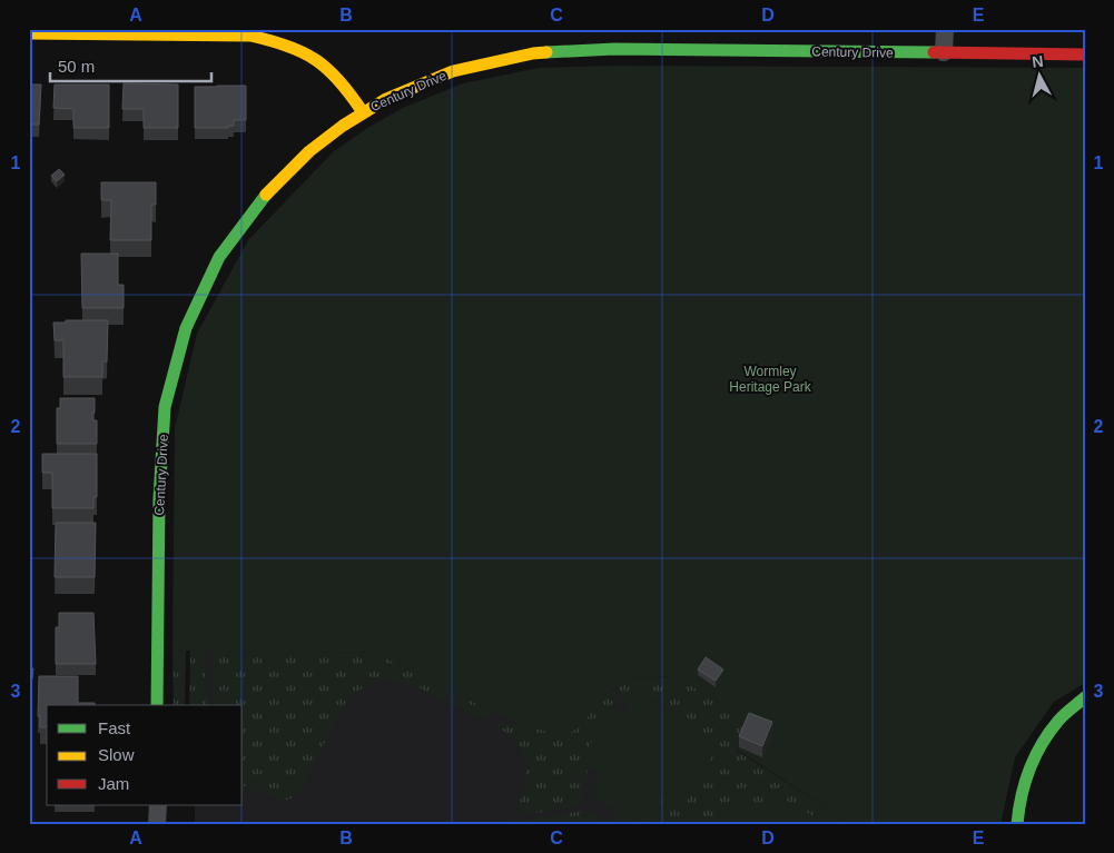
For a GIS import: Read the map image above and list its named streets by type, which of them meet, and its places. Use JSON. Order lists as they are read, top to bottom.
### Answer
{
  "streets": {
    "street": ["Century Drive"]
  },
  "parks": ["Wormley Heritage Park"],
  "legend": ["Fast", "Slow", "Jam"],
  "scale_bar": "50 m",
  "north": "top",
  "grid": {
    "columns": [
      "A",
      "B",
      "C",
      "D",
      "E"
    ],
    "rows": ["1", "2", "3"]
  }
}
